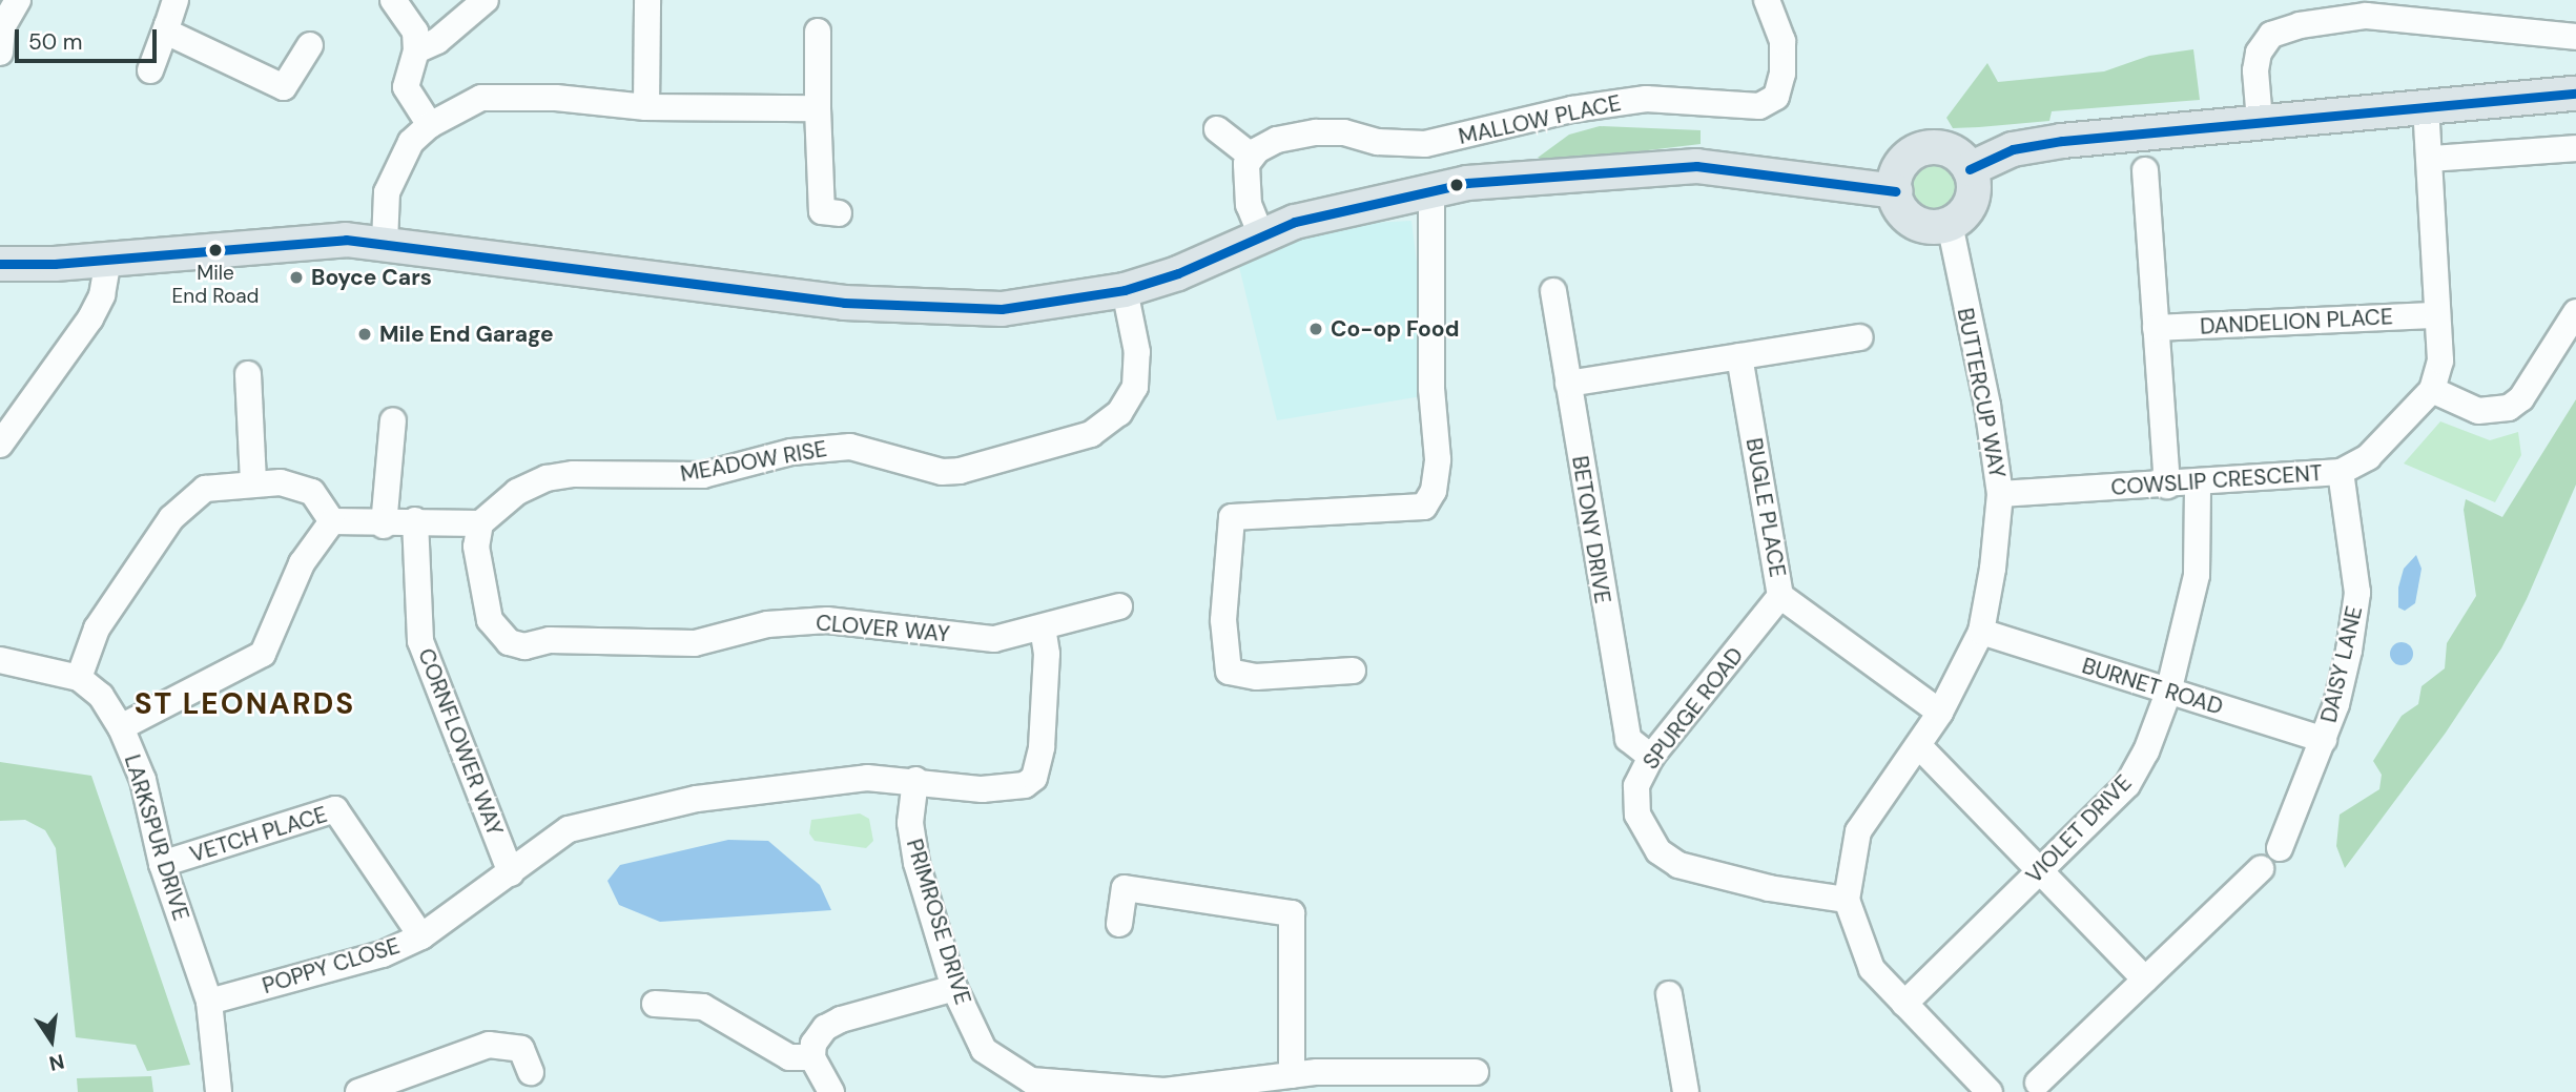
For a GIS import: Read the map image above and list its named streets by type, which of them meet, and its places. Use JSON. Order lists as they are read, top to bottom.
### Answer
{
  "streets": {
    "street": [
      "MALLOW PLACE",
      "DANDELION PLACE",
      "BUTTERCUP WAY",
      "MEADOW RISE",
      "COWSLIP CRESCENT",
      "BUGLE PLACE",
      "BETONY DRIVE",
      "CLOVER WAY",
      "DAISY LANE",
      "BURNET ROAD",
      "SPURGE ROAD",
      "CORNFLOWER WAY",
      "VIOLET DRIVE",
      "VETCH PLACE",
      "LARKSPUR DRIVE",
      "PRIMROSE DRIVE",
      "POPPY CLOSE"
    ]
  },
  "crossings": [
    ["BUTTERCUP WAY", "COWSLIP CRESCENT"],
    ["BUTTERCUP WAY", "BUGLE PLACE"],
    ["BUTTERCUP WAY", "BURNET ROAD"],
    ["BUTTERCUP WAY", "SPURGE ROAD"],
    ["BUTTERCUP WAY", "VIOLET DRIVE"],
    ["MEADOW RISE", "CLOVER WAY"],
    ["COWSLIP CRESCENT", "DAISY LANE"],
    ["COWSLIP CRESCENT", "VIOLET DRIVE"],
    ["BUGLE PLACE", "SPURGE ROAD"],
    ["BETONY DRIVE", "SPURGE ROAD"],
    ["DAISY LANE", "BURNET ROAD"],
    ["BURNET ROAD", "VIOLET DRIVE"],
    ["CORNFLOWER WAY", "POPPY CLOSE"],
    ["VETCH PLACE", "LARKSPUR DRIVE"],
    ["VETCH PLACE", "POPPY CLOSE"],
    ["LARKSPUR DRIVE", "POPPY CLOSE"],
    ["PRIMROSE DRIVE", "POPPY CLOSE"]
  ],
  "districts": ["ST LEONARDS"],
  "places": [
    "Mile End Road",
    "Boyce Cars",
    "Co-op Food",
    "Mile End Garage"
  ],
  "scale_bar": "50 m",
  "north": "bottom"
}
